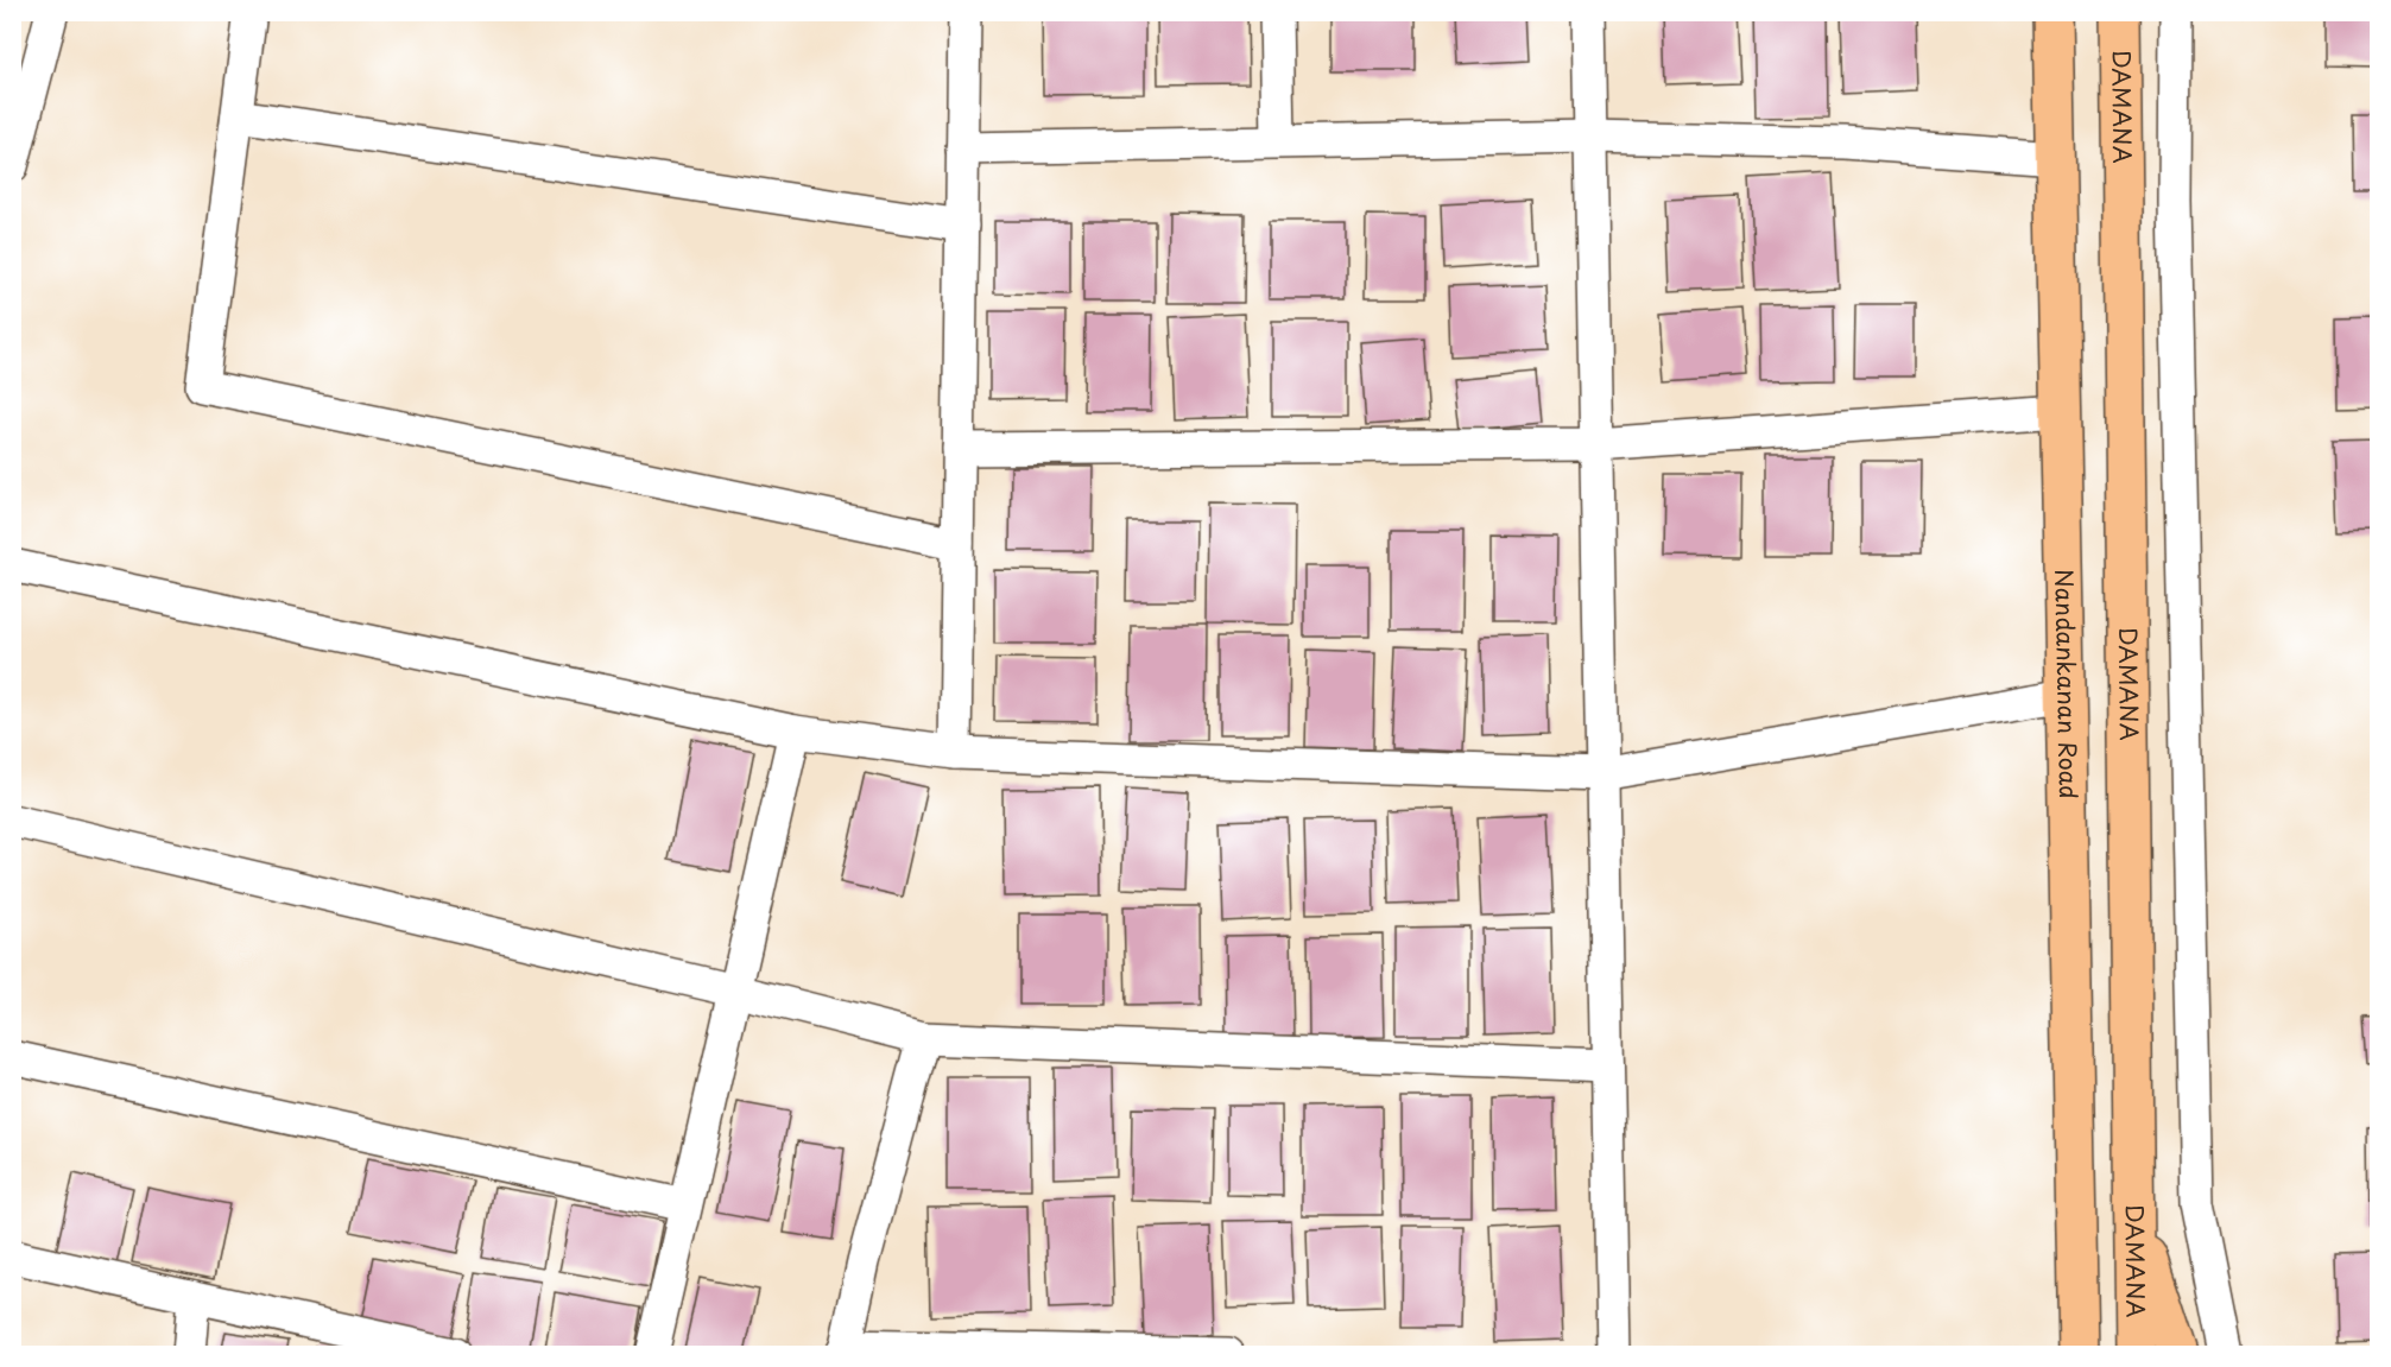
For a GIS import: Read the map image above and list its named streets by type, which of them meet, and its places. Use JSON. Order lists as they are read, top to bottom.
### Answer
{
  "streets": {
    "main road": ["DAMANA", "Nandankanan Road"]
  }
}
